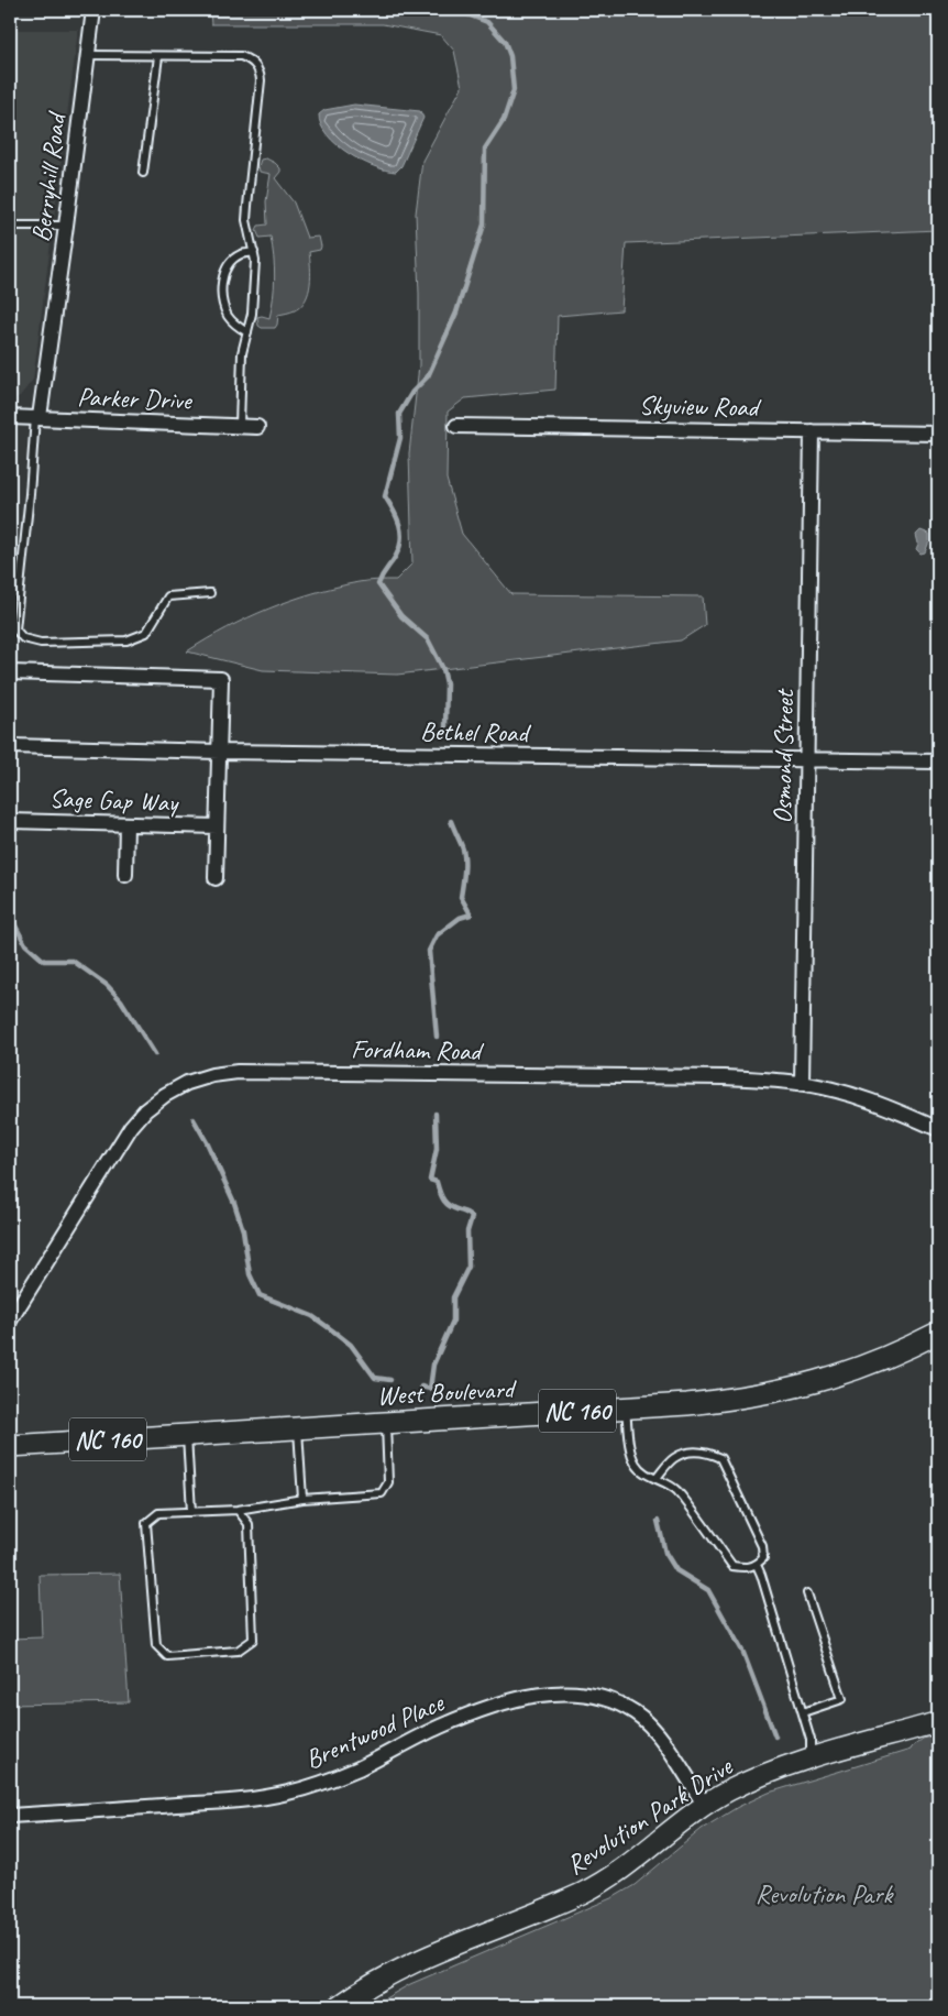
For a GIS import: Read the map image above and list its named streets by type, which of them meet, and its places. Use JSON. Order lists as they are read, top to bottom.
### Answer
{
  "streets": {
    "main road": ["West Boulevard", "NC 160"],
    "street": [
      "Berryhill Road",
      "Parker Drive",
      "Skyview Road",
      "Bethel Road",
      "Osmond Street",
      "Sage Gap Way",
      "Fordham Road",
      "Brentwood Place",
      "Revolution Park Drive"
    ]
  },
  "crossings": [
    ["Berryhill Road", "Parker Drive"],
    ["Skyview Road", "Osmond Street"],
    ["Bethel Road", "Osmond Street"],
    ["Osmond Street", "Fordham Road"],
    ["Brentwood Place", "Revolution Park Drive"]
  ],
  "parks": ["Revolution Park"]
}
